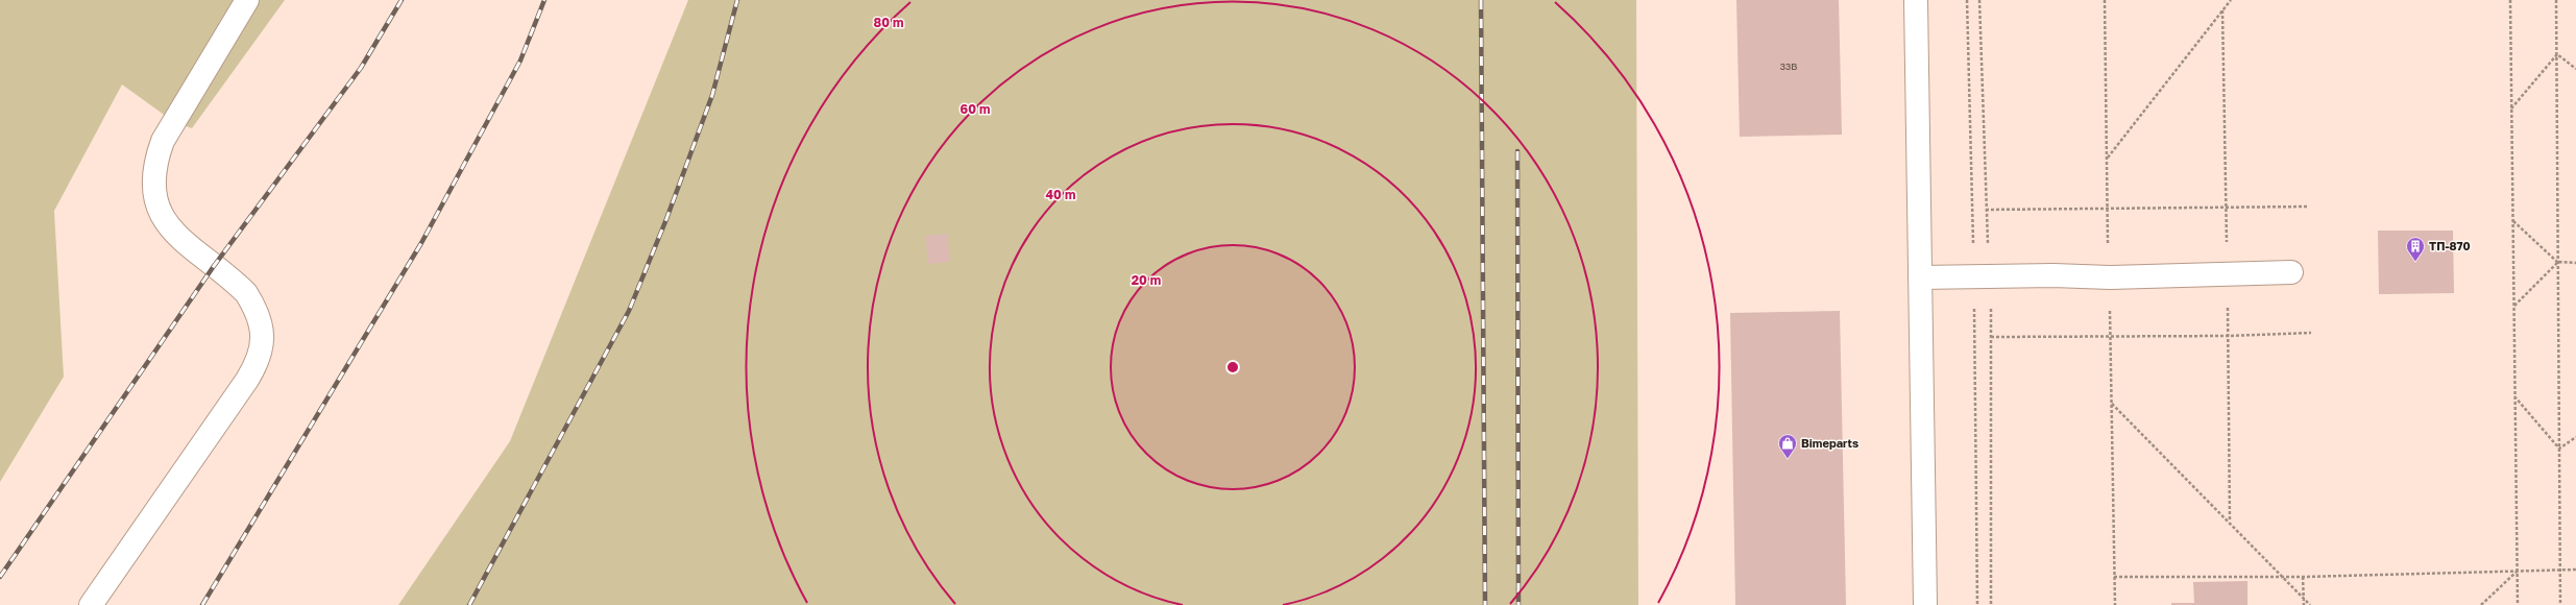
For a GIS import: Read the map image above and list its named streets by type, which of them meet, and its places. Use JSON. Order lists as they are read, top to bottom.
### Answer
{
  "places": {
    "building": ["ТП-870"],
    "shop": ["Bimeparts"]
  },
  "house_numbers": ["33В"],
  "rings": [
    "80 m",
    "60 m",
    "40 m",
    "20 m"
  ]
}
